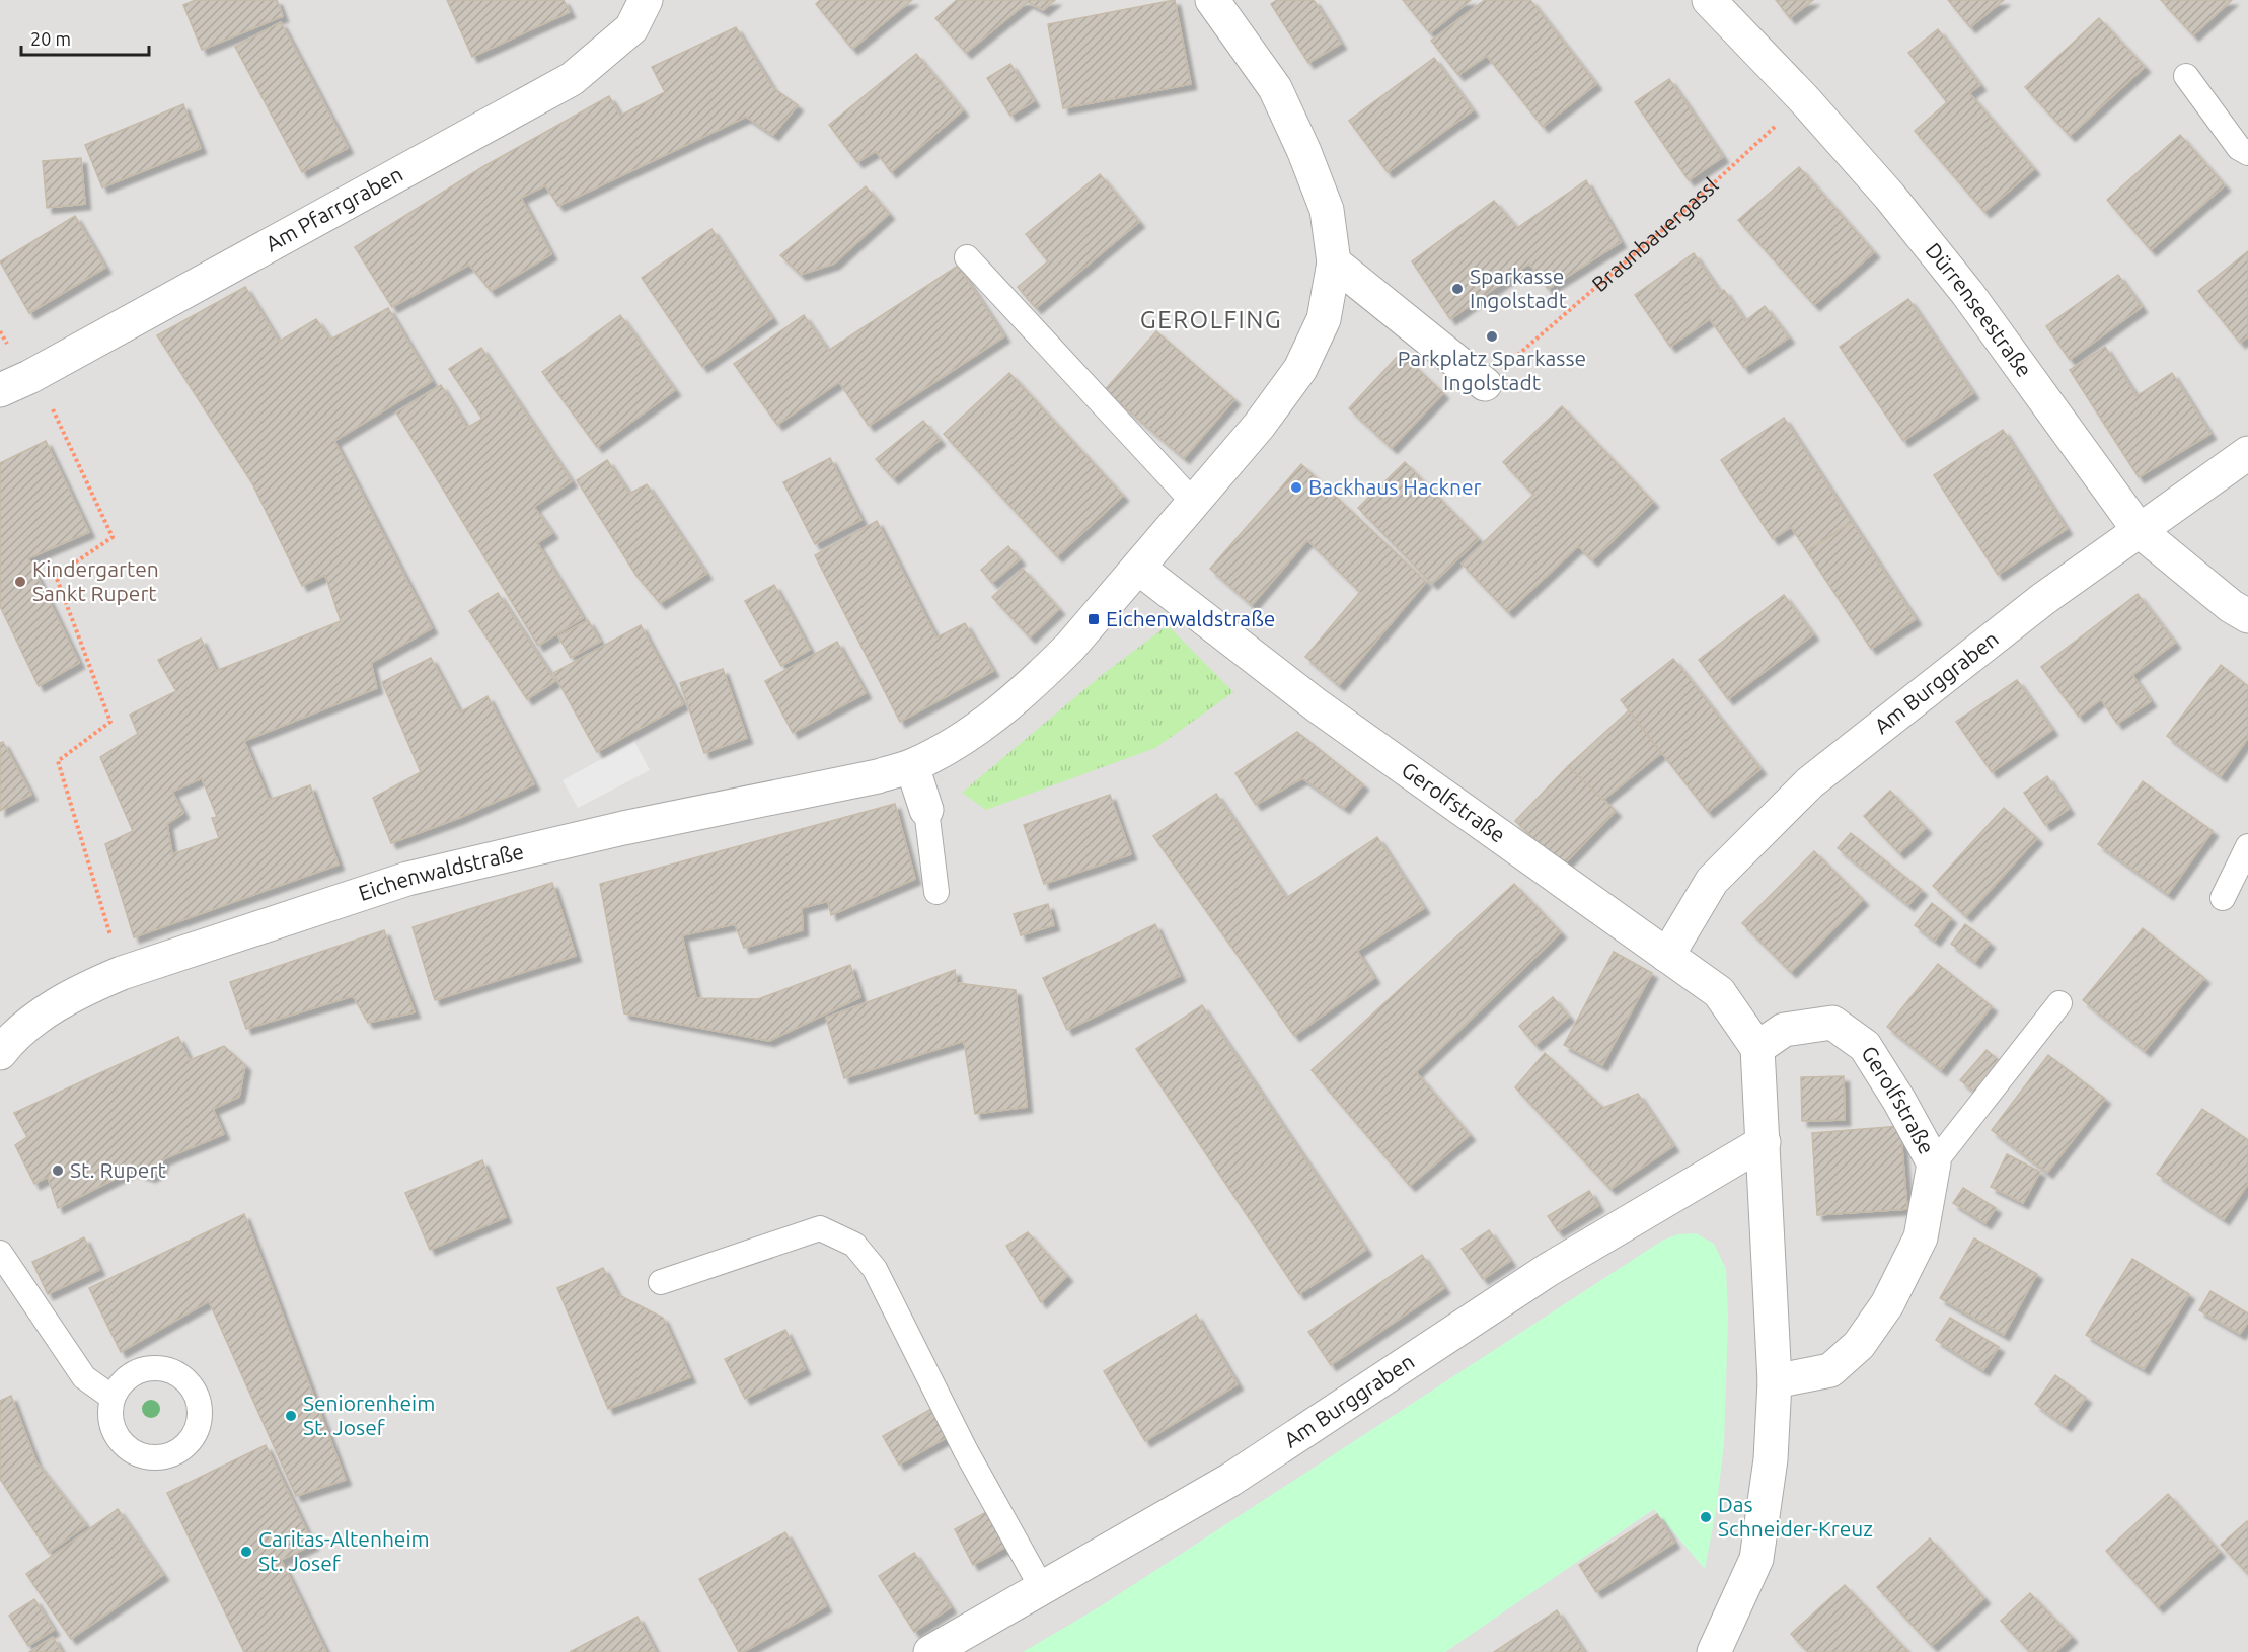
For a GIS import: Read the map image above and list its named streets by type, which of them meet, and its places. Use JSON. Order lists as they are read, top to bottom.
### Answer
{
  "streets": {
    "street": [
      "Am Pfarrgraben",
      "Dürrenseestraße",
      "Am Burggraben",
      "Gerolfstraße",
      "Eichenwaldstraße"
    ],
    "path": ["Braunbauergassl"]
  },
  "crossings": [
    ["Braunbauergassl", "Dürrenseestraße"],
    ["Dürrenseestraße", "Am Burggraben"],
    ["Am Burggraben", "Gerolfstraße"],
    ["Gerolfstraße", "Eichenwaldstraße"]
  ],
  "districts": ["GEROLFING"],
  "places": {
    "other": [
      "Sparkasse Ingolstadt",
      "Parkplatz Sparkasse Ingolstadt",
      "Backhaus Hackner",
      "Kindergarten Sankt Rupert",
      "St. Rupert",
      "Seniorenheim St. Josef",
      "Das Schneider-Kreuz",
      "Caritas-Altenheim St. Josef"
    ],
    "transit": ["Eichenwaldstraße"]
  },
  "scale_bar": "20 m"
}
